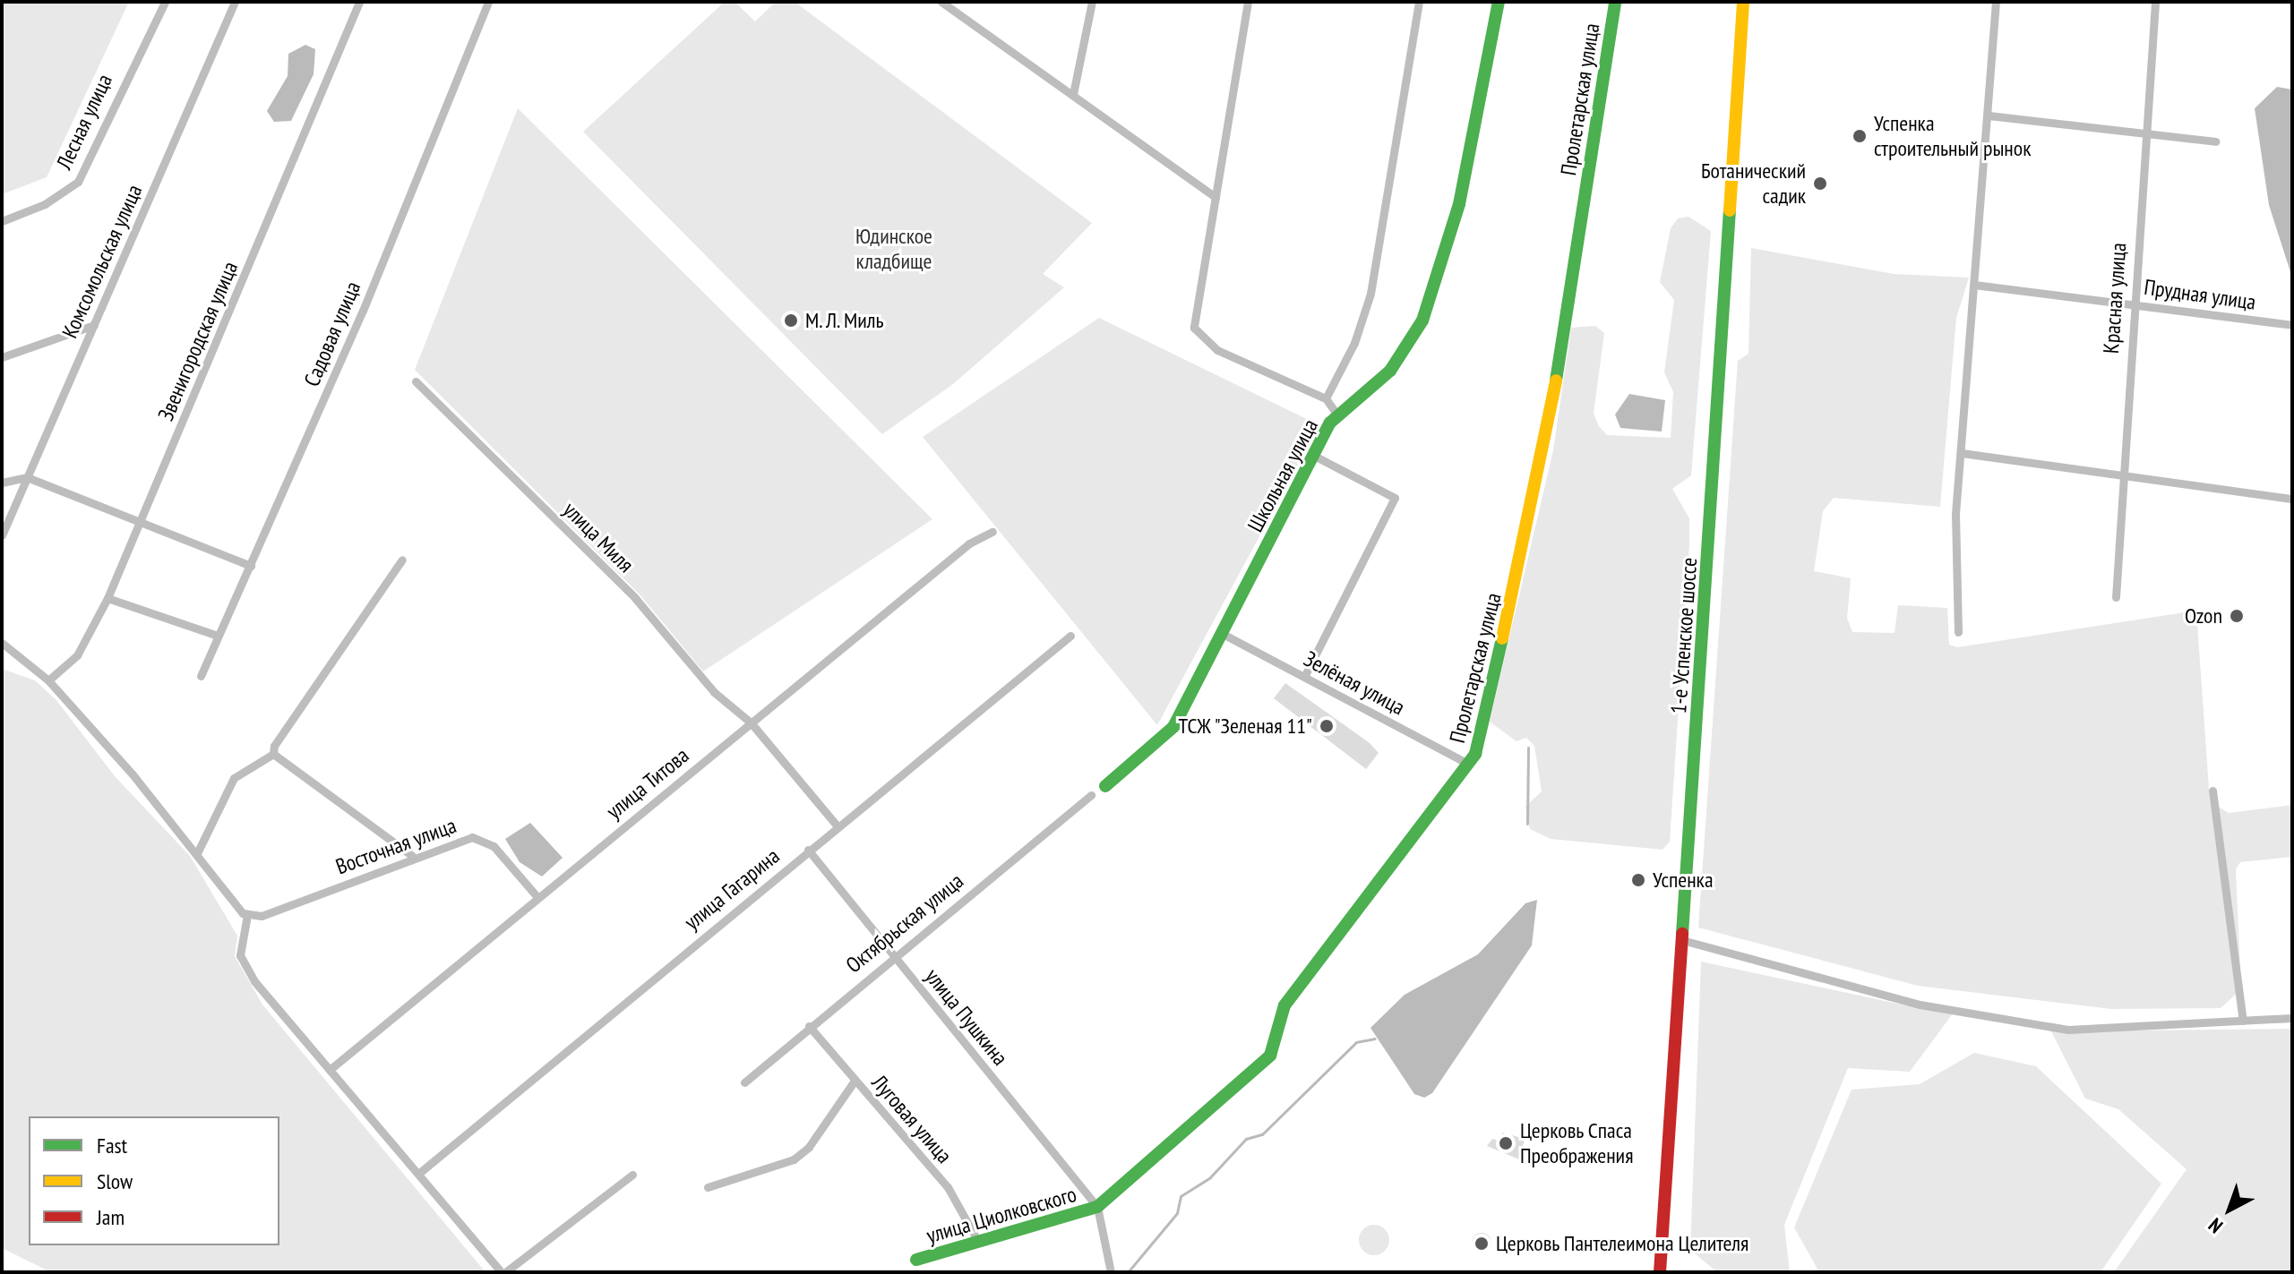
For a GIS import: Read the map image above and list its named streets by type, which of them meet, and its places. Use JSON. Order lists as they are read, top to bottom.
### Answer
{
  "streets": {
    "street": [
      "Пролетарская улица",
      "Лесная улица",
      "Комсомольская улица",
      "Прудная улица",
      "Красная улица",
      "Садовая улица",
      "Звенигородская улица",
      "Школьная улица",
      "улица Миля",
      "1-е Успенское шоссе",
      "Зелёная улица",
      "улица Титова",
      "Восточная улица",
      "улица Гагарина",
      "Октябрьская улица",
      "улица Пушкина",
      "Луговая улица",
      "улица Циолковского"
    ]
  },
  "crossings": [
    ["Пролетарская улица", "Зелёная улица"],
    ["Пролетарская улица", "улица Пушкина"],
    ["Пролетарская улица", "улица Циолковского"],
    ["Прудная улица", "Красная улица"],
    ["Школьная улица", "Зелёная улица"],
    ["улица Миля", "улица Титова"],
    ["улица Титова", "Восточная улица"],
    ["улица Гагарина", "улица Пушкина"],
    ["Октябрьская улица", "улица Пушкина"],
    ["Октябрьская улица", "Луговая улица"],
    ["улица Пушкина", "улица Циолковского"],
    ["Луговая улица", "улица Циолковского"]
  ],
  "parks": ["Юдинское кладбище"],
  "places": [
    "Успенка строительный рынок",
    "Ботанический садик",
    "М. Л. Миль",
    "Ozon",
    "ТСЖ \"Зеленая 11\"",
    "Успенка",
    "Церковь Спаса Преображения",
    "Церковь Пантелеимона Целителя"
  ],
  "legend": ["Fast", "Slow", "Jam"],
  "north": "bottom left"
}
